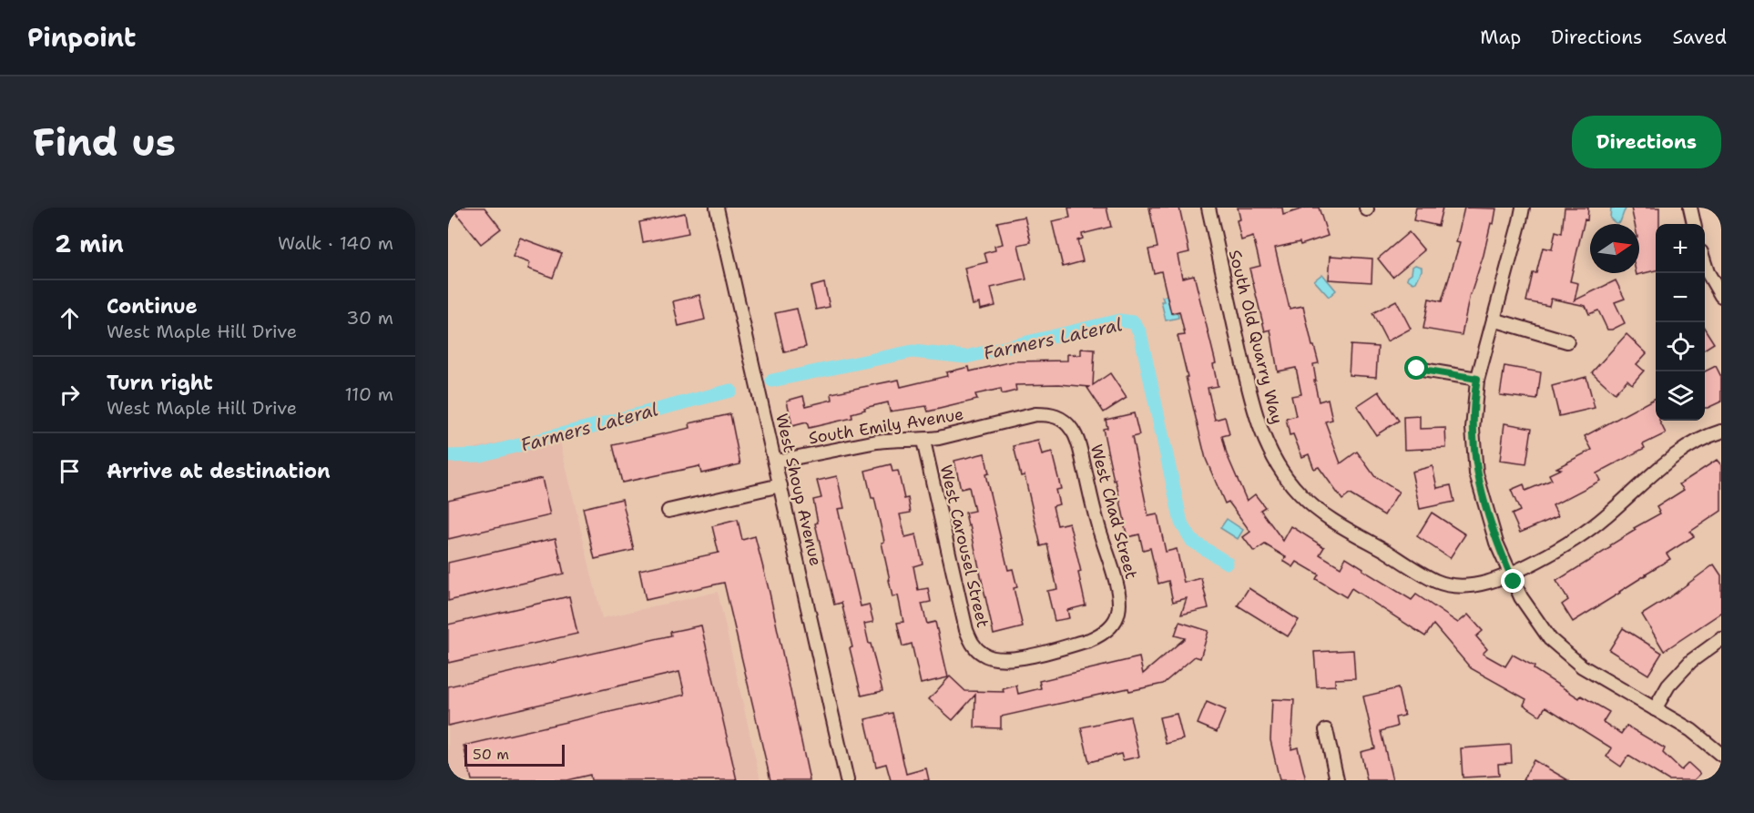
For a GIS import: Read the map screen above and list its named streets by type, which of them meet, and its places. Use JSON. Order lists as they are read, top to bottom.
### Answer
{
  "streets": {
    "street": [
      "South Old Quarry Way",
      "South Emily Avenue",
      "West Shoup Avenue",
      "West Chad Street",
      "West Carousel Street"
    ]
  },
  "crossings": [
    ["South Emily Avenue", "West Shoup Avenue"],
    ["South Emily Avenue", "West Chad Street"],
    ["South Emily Avenue", "West Carousel Street"],
    ["West Chad Street", "West Carousel Street"]
  ],
  "water": ["Farmers Lateral"],
  "scale_bar": "50 m",
  "north": "right",
  "page": {
    "header": "Pinpoint",
    "nav": ["Map", "Directions", "Saved"],
    "buttons": "Directions",
    "title": "Find us",
    "heading": ["2 min", "Walk · 140 m"],
    "map_buttons": ["+", "−"],
    "list": [
      ["Continue", "West Maple Hill Drive", "30 m"],
      ["Turn right", "West Maple Hill Drive", "110 m"],
      "Arrive at destination"
    ],
    "scale": "50 m"
  }
}
